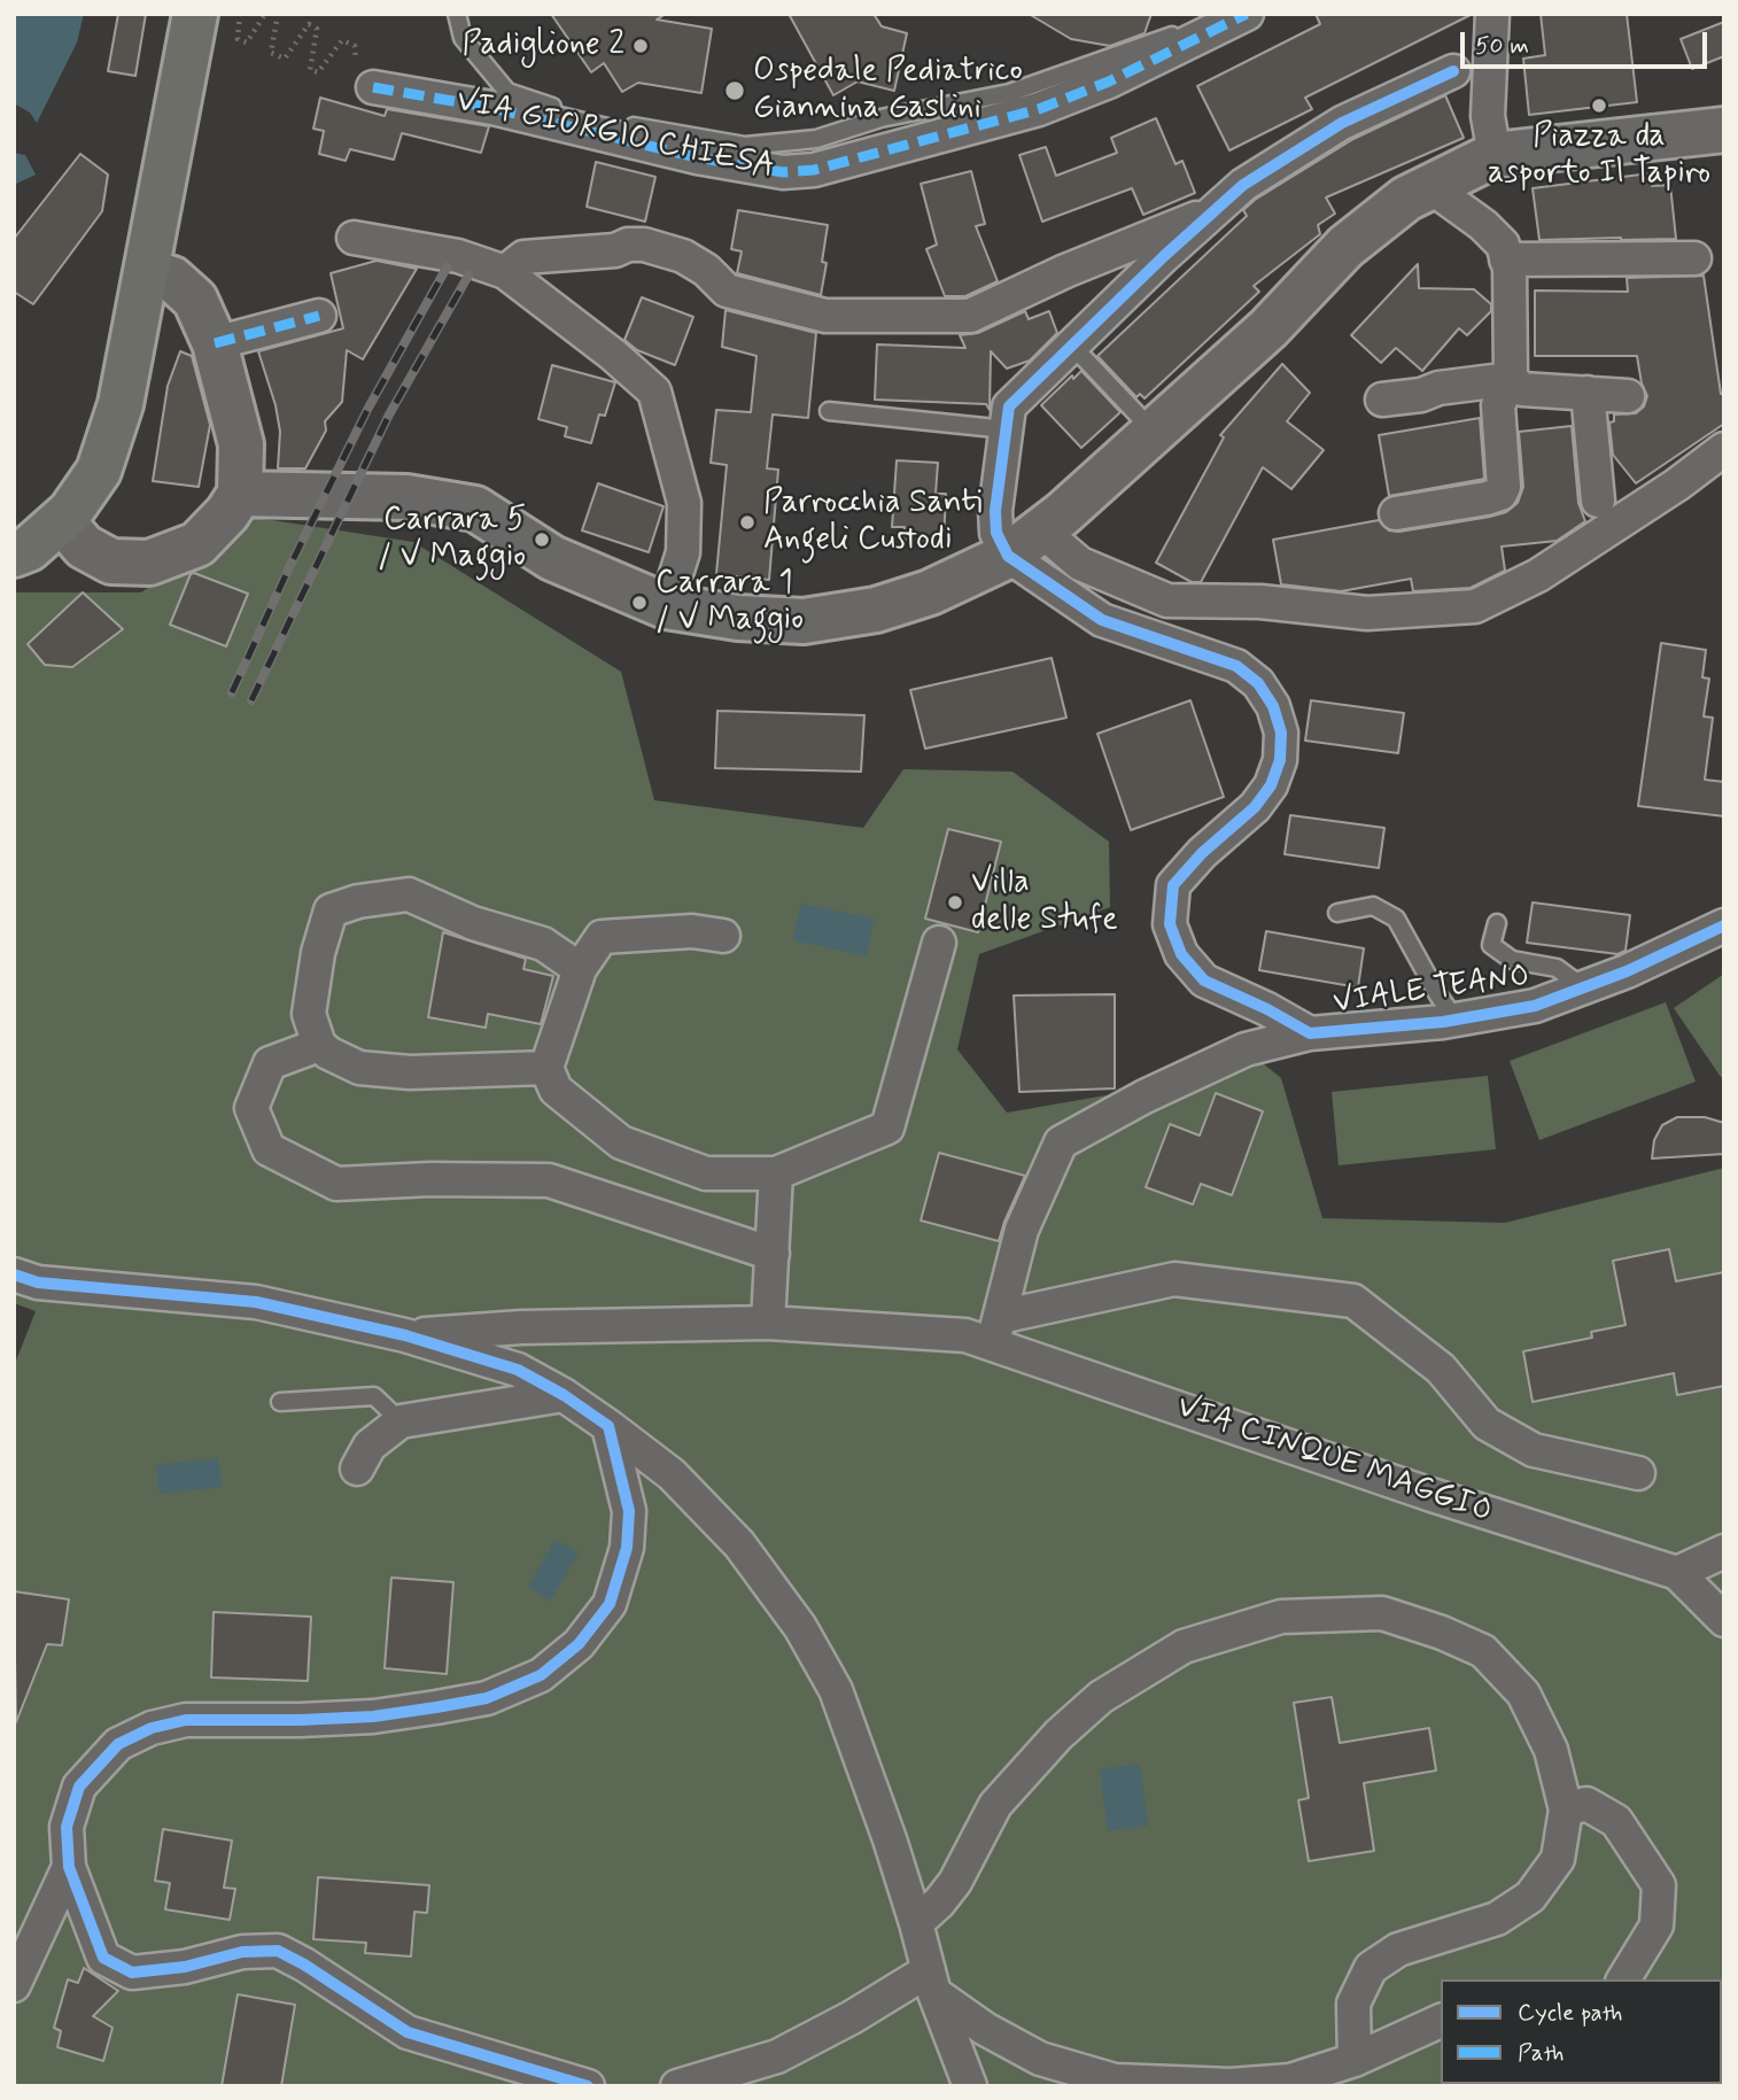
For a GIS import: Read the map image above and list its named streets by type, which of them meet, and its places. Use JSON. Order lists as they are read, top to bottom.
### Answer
{
  "streets": {
    "street": ["VIA GIORGIO CHIESA", "VIALE TEANO", "VIA CINQUE MAGGIO"]
  },
  "places": [
    "Padiglione 2",
    "Ospedale Pediatrico Giannina Gaslini",
    "Piazza da asporto Il Tapiro",
    "Parrocchia Santi Angeli Custodi",
    "Carrara 5 / V Maggio",
    "Carrara 1 / V Maggio",
    "Villa delle Stufe"
  ],
  "legend": ["Cycle path", "Path"],
  "scale_bar": "50 m"
}
